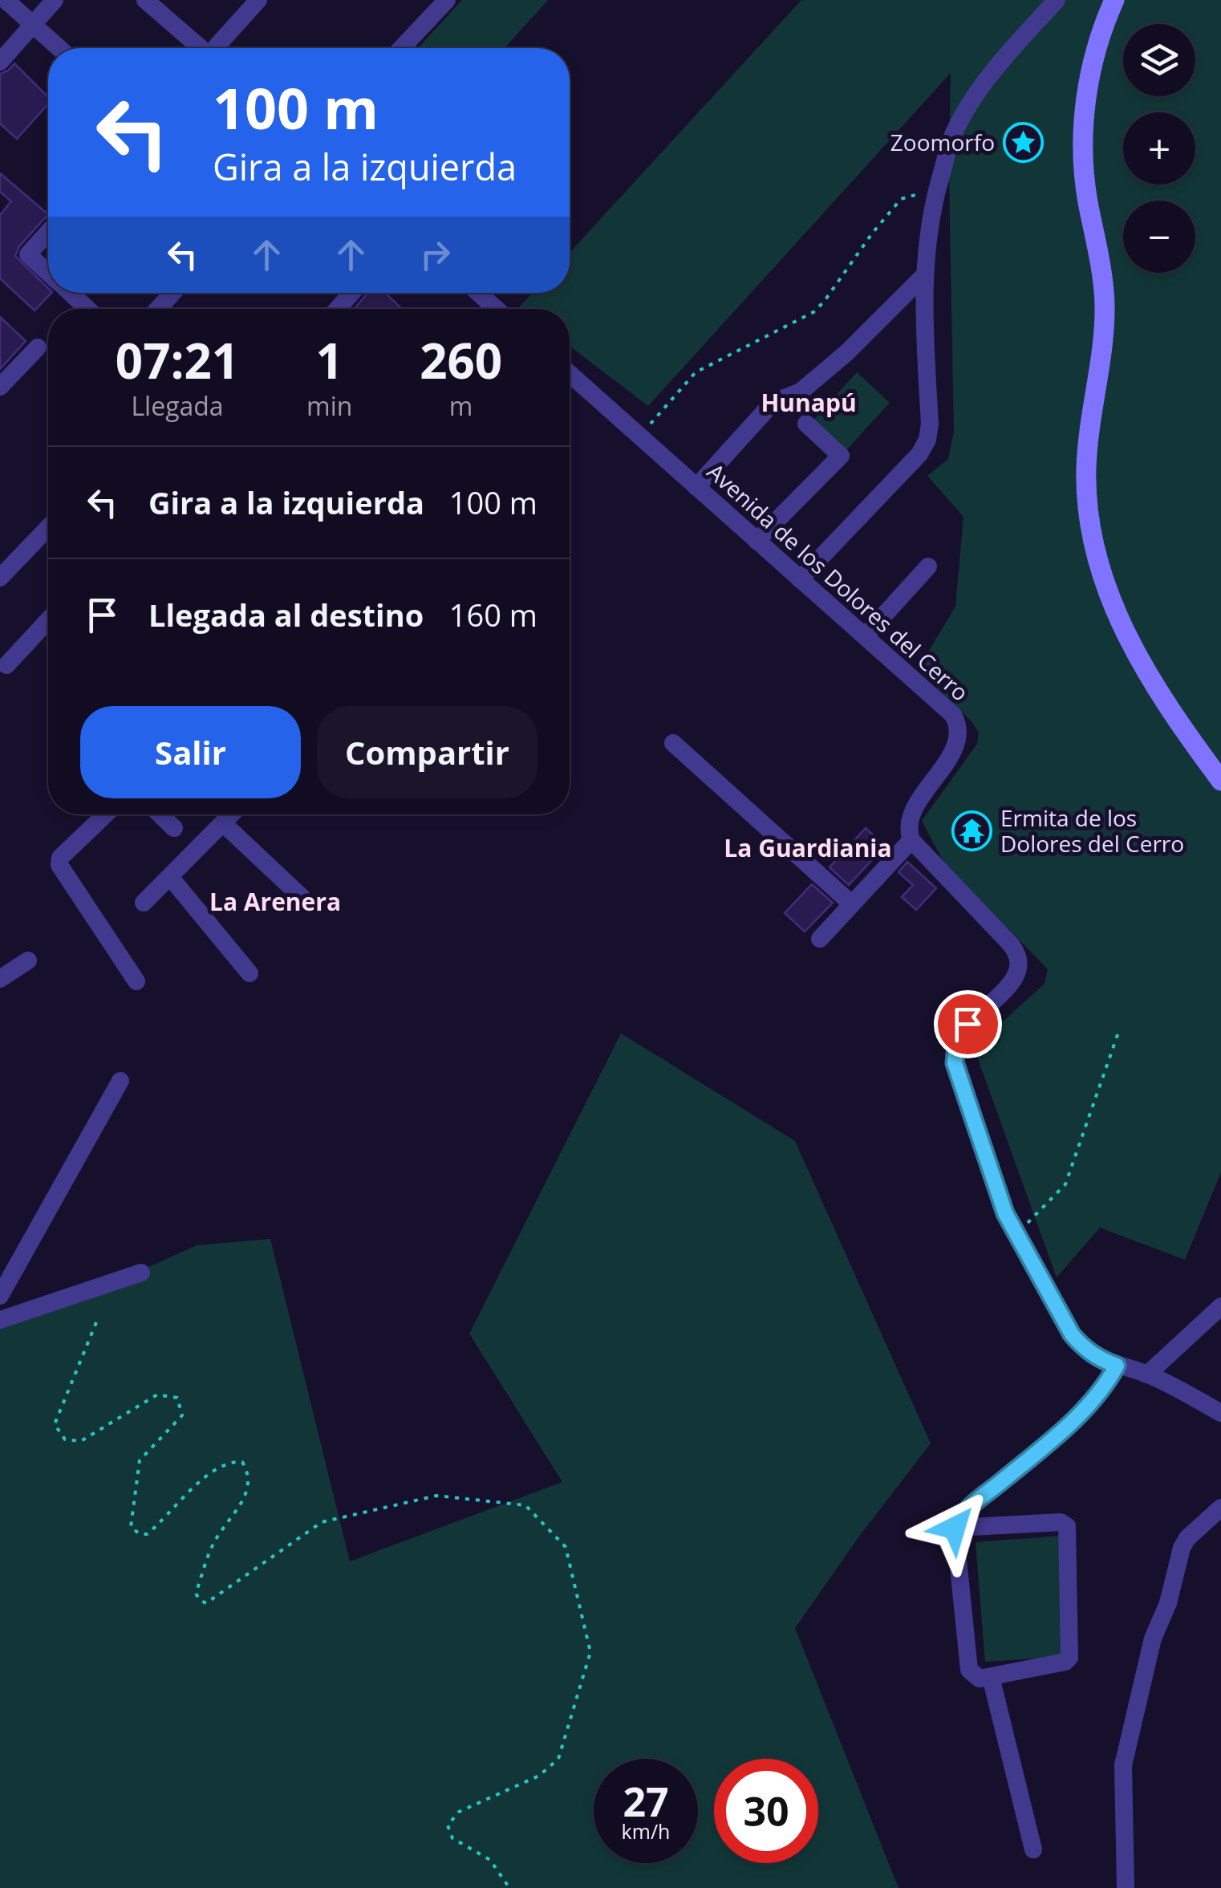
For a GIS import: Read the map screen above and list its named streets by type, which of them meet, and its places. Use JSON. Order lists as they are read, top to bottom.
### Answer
{
  "streets": {
    "street": ["Avenida de los Dolores del Cerro"]
  },
  "districts": ["Hunapú", "La Guardiania", "La Arenera"],
  "places": {
    "place": ["Zoomorfo"],
    "temple": ["Ermita de los Dolores del Cerro"]
  },
  "page": {
    "map_buttons": ["+", "−"],
    "turn": ["100 m", "Gira a la izquierda"],
    "eta": [
      "07:21",
      "Llegada",
      "1",
      "min",
      "260",
      "m"
    ],
    "list": [
      {
        "name": "Gira a la izquierda",
        "value": "100 m"
      },
      {
        "name": "Llegada al destino",
        "value": "160 m"
      }
    ],
    "buttons": ["Salir", "Compartir"],
    "speed": "27 km/h",
    "limit": "30"
  }
}
